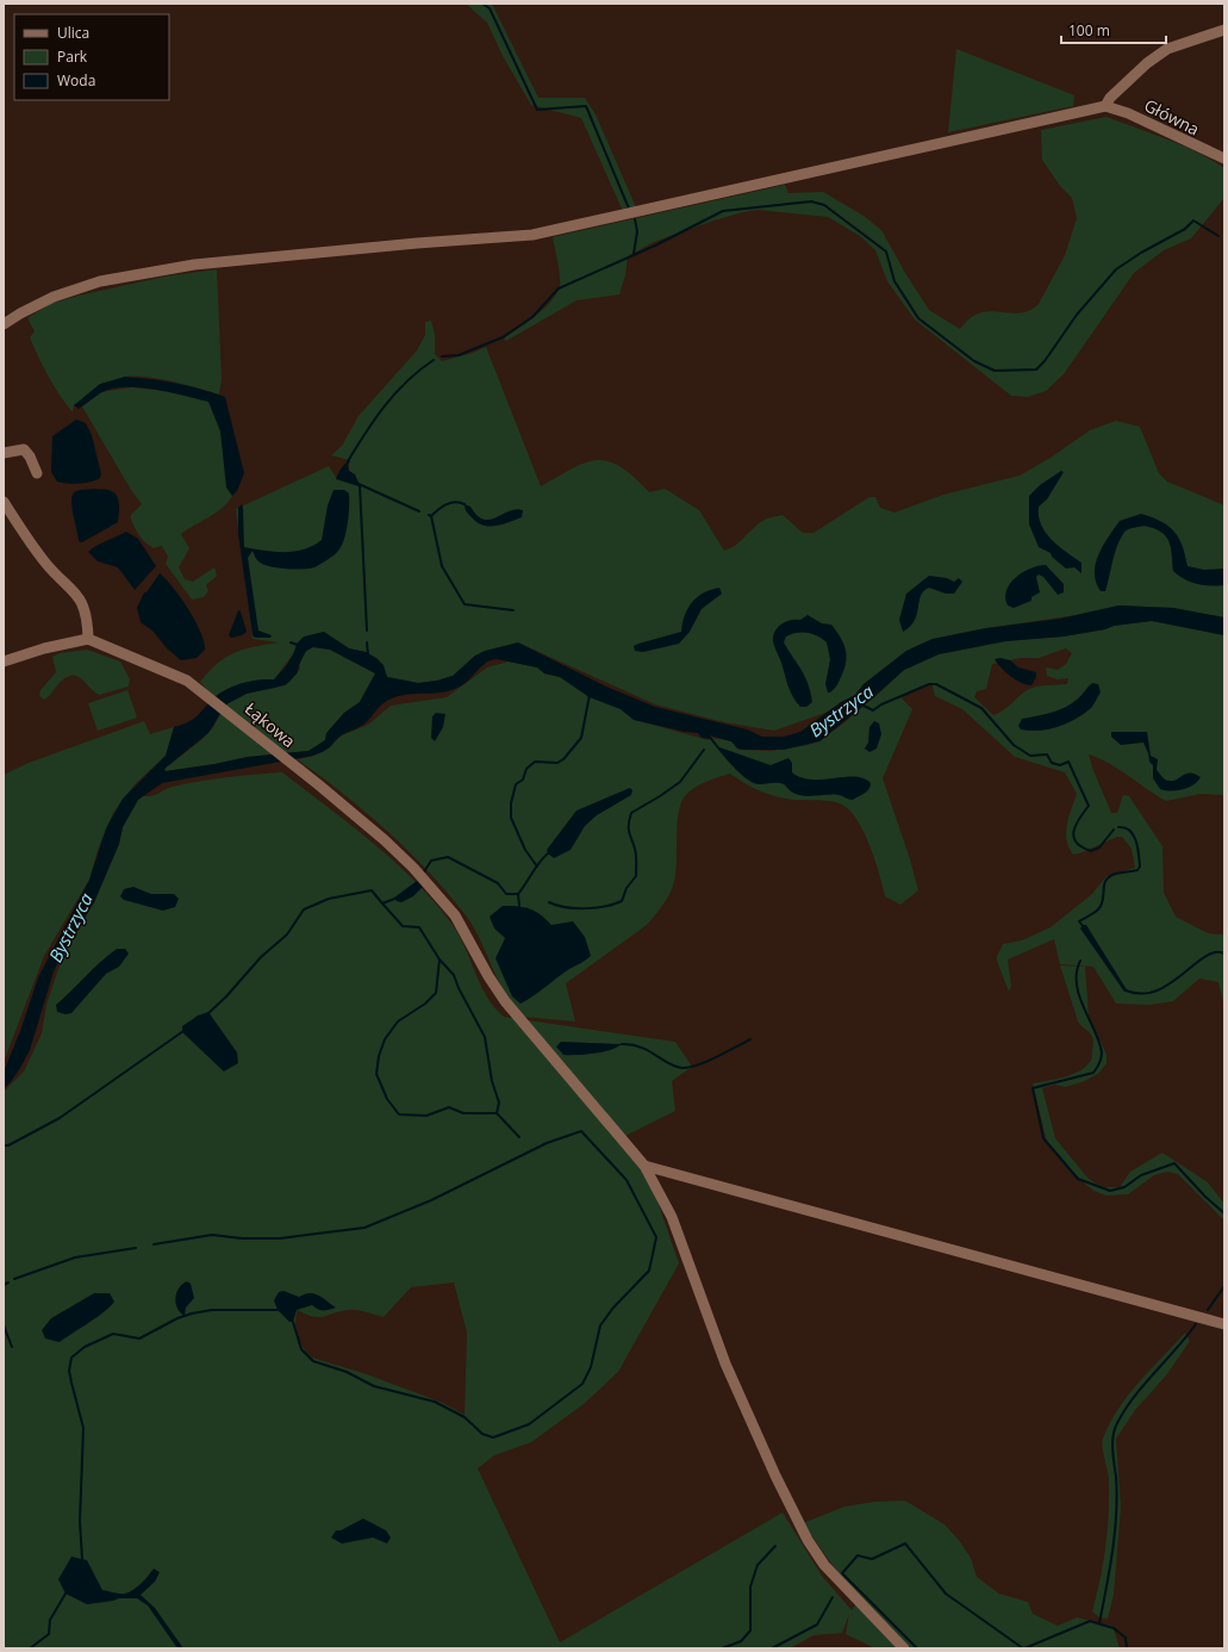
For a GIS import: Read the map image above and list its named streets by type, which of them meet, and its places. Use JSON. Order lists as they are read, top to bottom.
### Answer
{
  "streets": {
    "street": ["Główna", "Łąkowa"]
  },
  "water": ["Bystrzyca"],
  "legend": ["Ulica", "Park", "Woda"],
  "scale_bar": "100 m"
}
